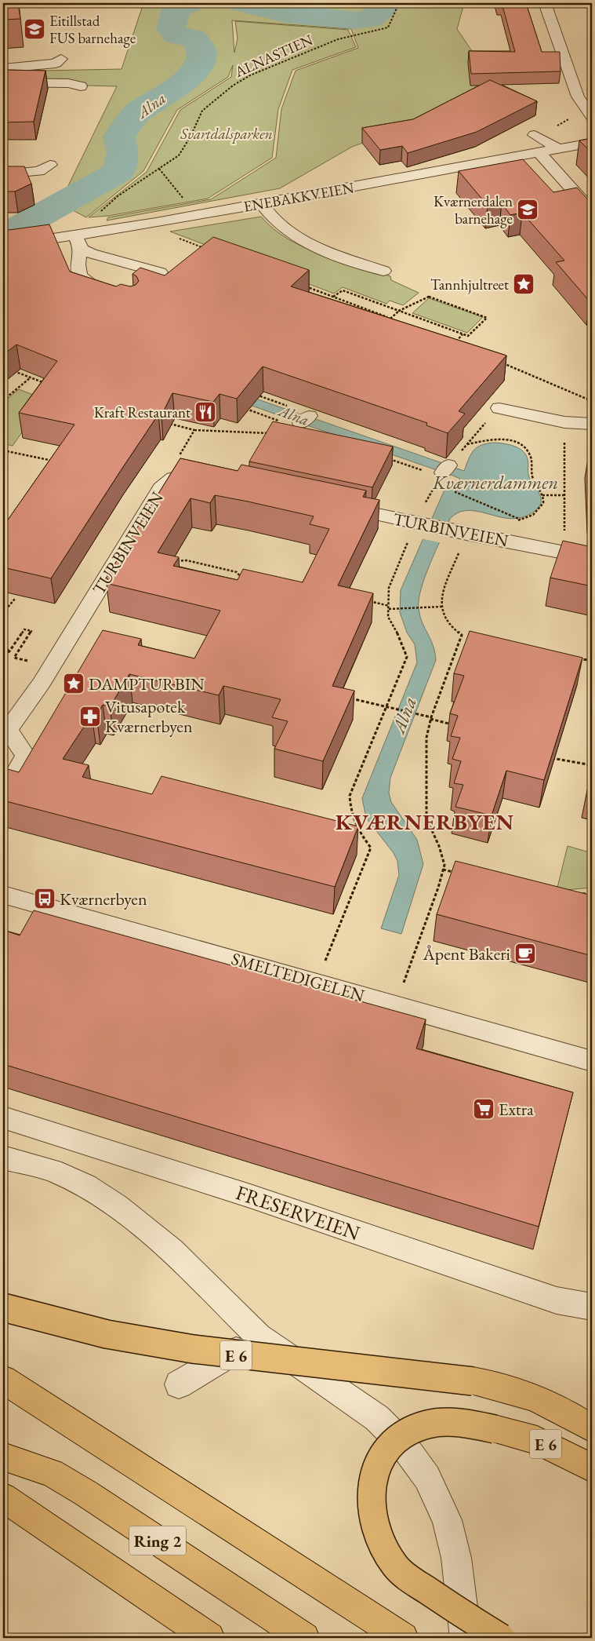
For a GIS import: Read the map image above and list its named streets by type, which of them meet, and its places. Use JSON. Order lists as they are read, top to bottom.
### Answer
{
  "streets": {
    "main road": ["E 6", "Ring 2"],
    "street": [
      "ENEBAKKVEIEN",
      "TURBINVEIEN",
      "SMELTEDIGELEN",
      "FRESERVEIEN"
    ],
    "path": ["ALNASTIEN"]
  },
  "crossings": [
    ["ALNASTIEN", "ENEBAKKVEIEN"]
  ],
  "districts": ["KVÆRNERBYEN"],
  "water": ["Alna", "Kværnerdammen"],
  "parks": ["Svartdalsparken"],
  "places": {
    "school or university": ["Eitillstad FUS barnehage", "Kværnerdalen barnehage"],
    "place": ["Tannhjultreet", "DAMPTURBIN"],
    "restaurant": ["Kraft Restaurant"],
    "pharmacy": ["Vitusapotek Kværnerbyen"],
    "bus stop": ["Kværnerbyen"],
    "cafe": ["Åpent Bakeri"],
    "supermarket": ["Extra"]
  }
}
